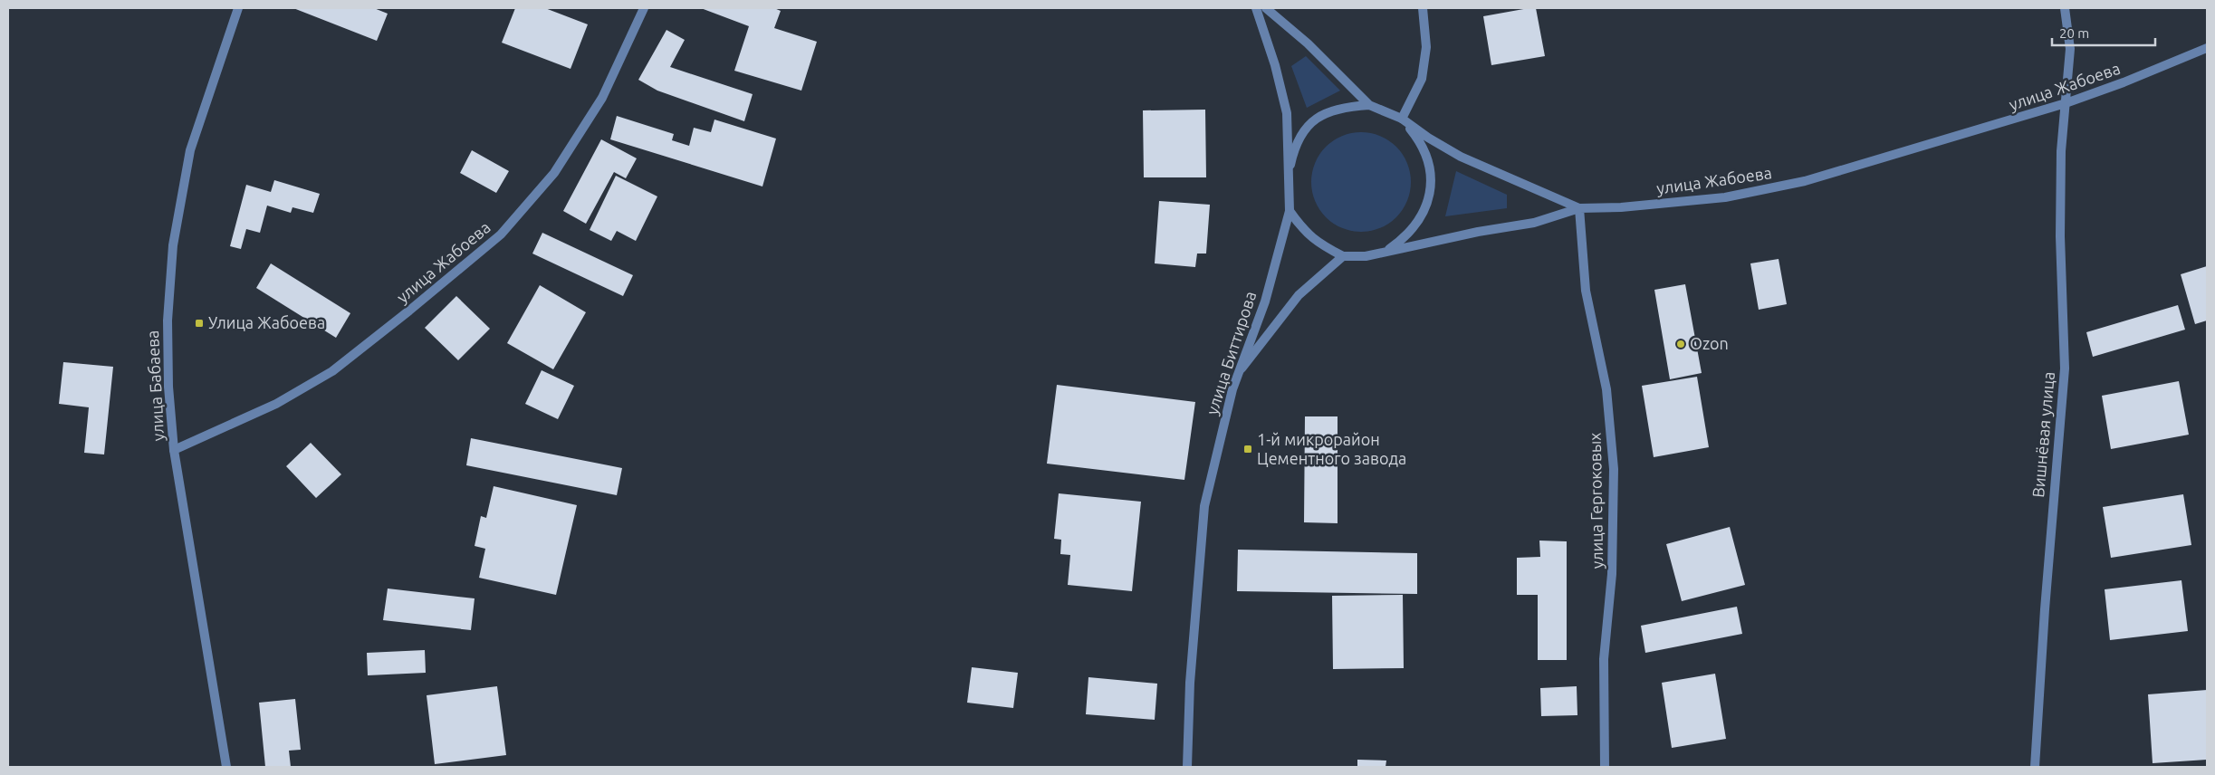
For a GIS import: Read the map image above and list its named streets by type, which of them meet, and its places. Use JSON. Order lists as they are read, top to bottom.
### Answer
{
  "streets": {
    "street": [
      "улица Жабоева",
      "улица Биттирова",
      "улица Бабаева",
      "Вишнёвая улица",
      "улица Гергоковых"
    ]
  },
  "crossings": [
    ["улица Жабоева", "улица Биттирова"],
    ["улица Жабоева", "улица Бабаева"],
    ["улица Жабоева", "Вишнёвая улица"],
    ["улица Жабоева", "улица Гергоковых"]
  ],
  "places": {
    "transit": ["Улица Жабоева", "1-й микрорайон Цементного завода"],
    "other": ["Ozon"]
  },
  "scale_bar": "20 m"
}
